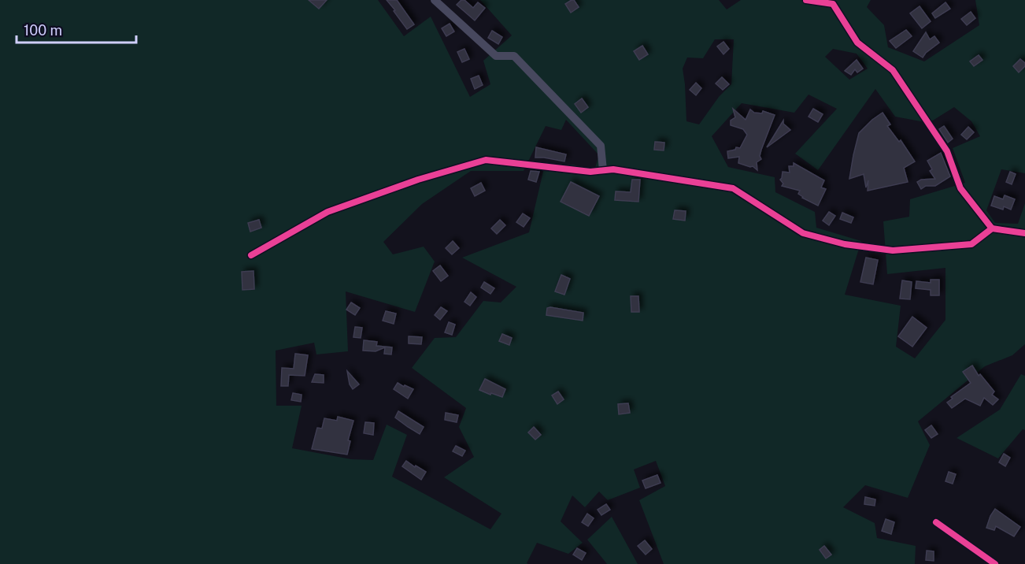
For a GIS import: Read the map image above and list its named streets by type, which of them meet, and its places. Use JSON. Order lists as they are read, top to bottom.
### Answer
{
  "scale_bar": "100 m"
}
